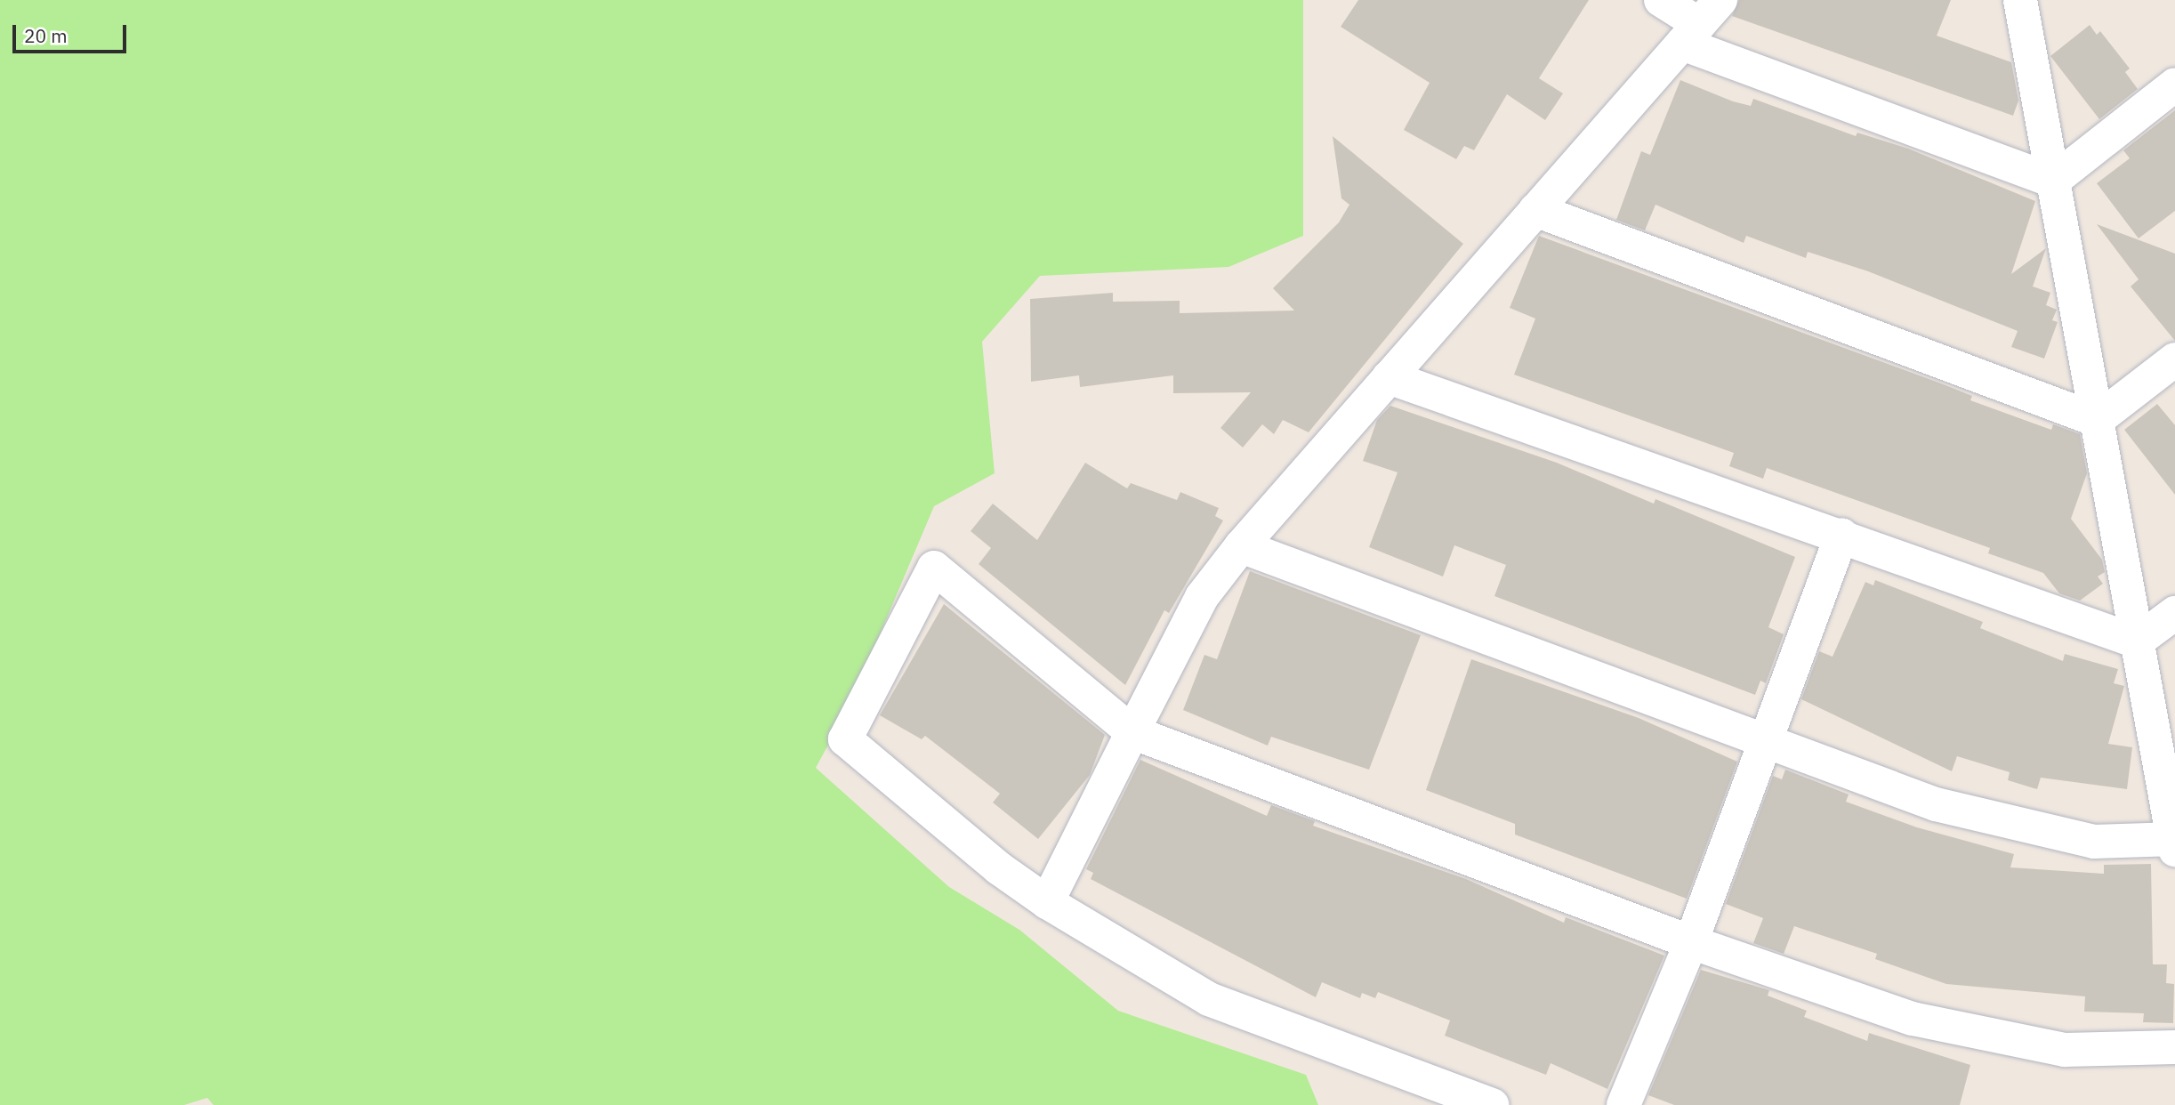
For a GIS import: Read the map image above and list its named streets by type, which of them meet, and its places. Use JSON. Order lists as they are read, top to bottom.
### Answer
{
  "scale_bar": "20 m"
}
